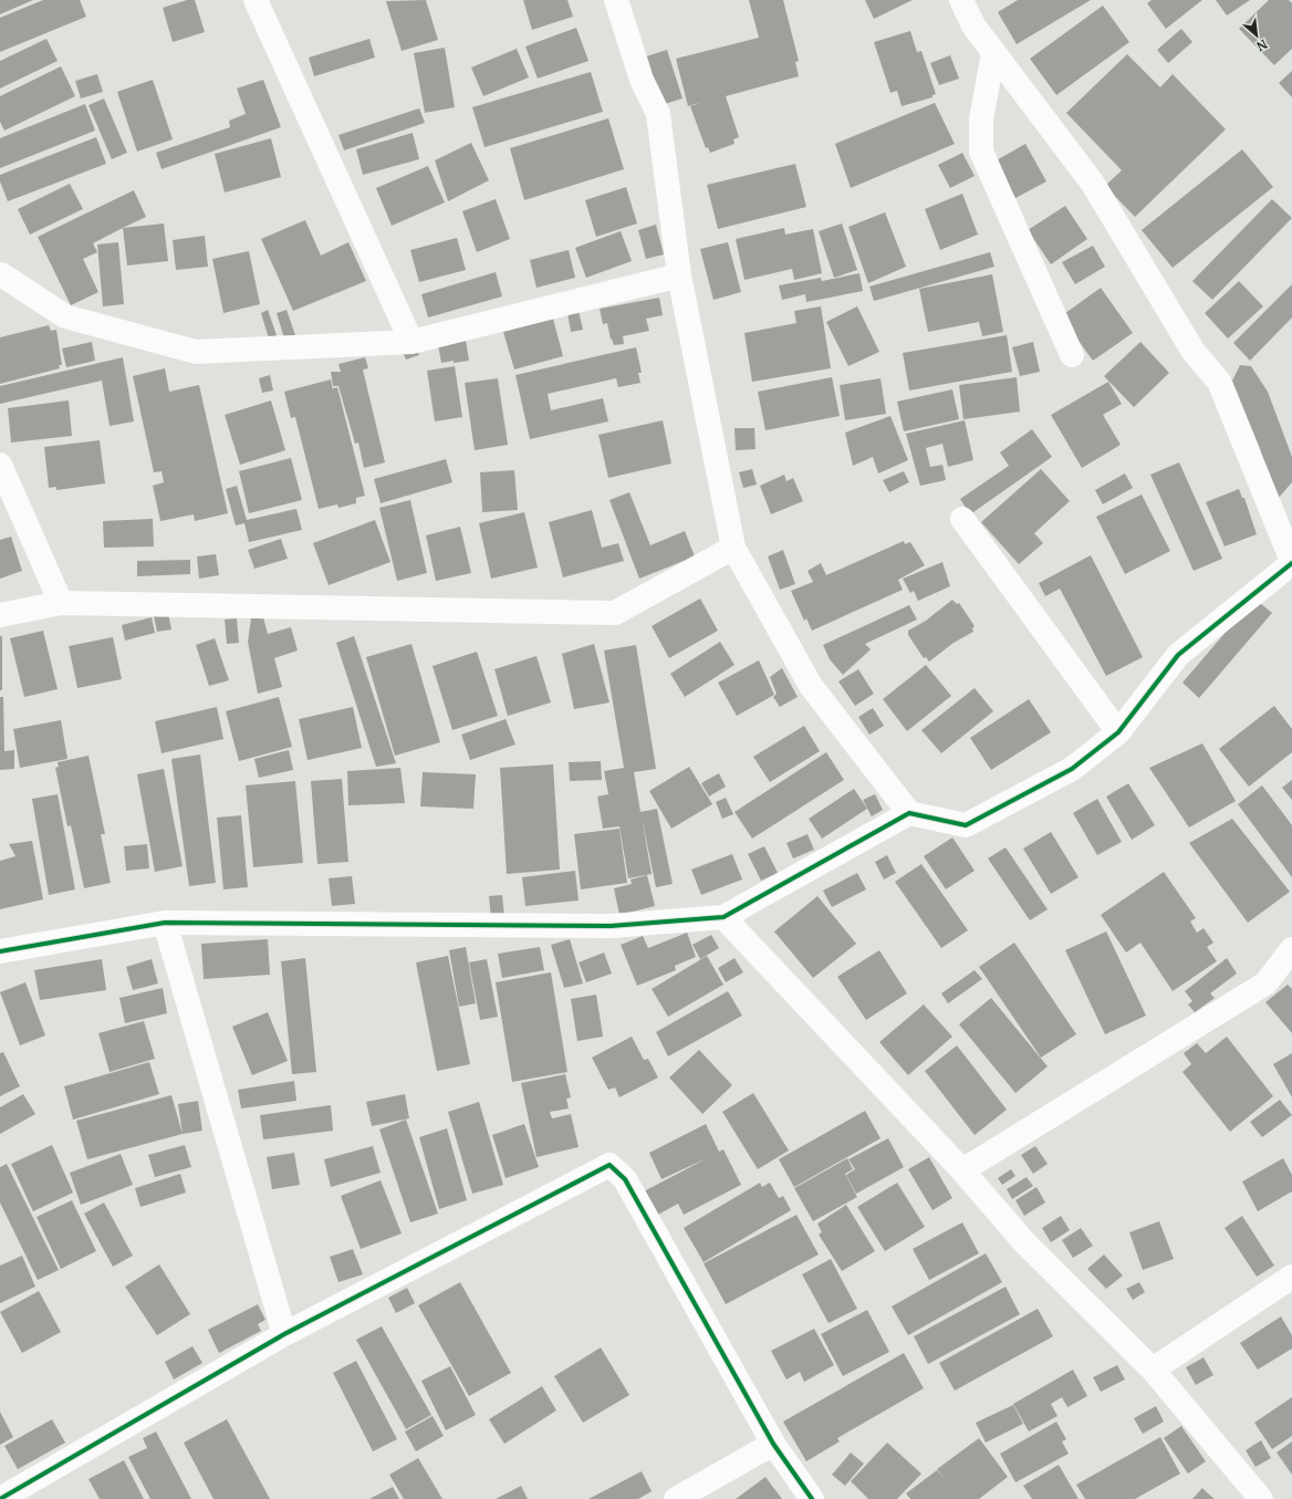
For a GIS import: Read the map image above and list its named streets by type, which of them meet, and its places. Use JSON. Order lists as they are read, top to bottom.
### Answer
{
  "north": "bottom right"
}
